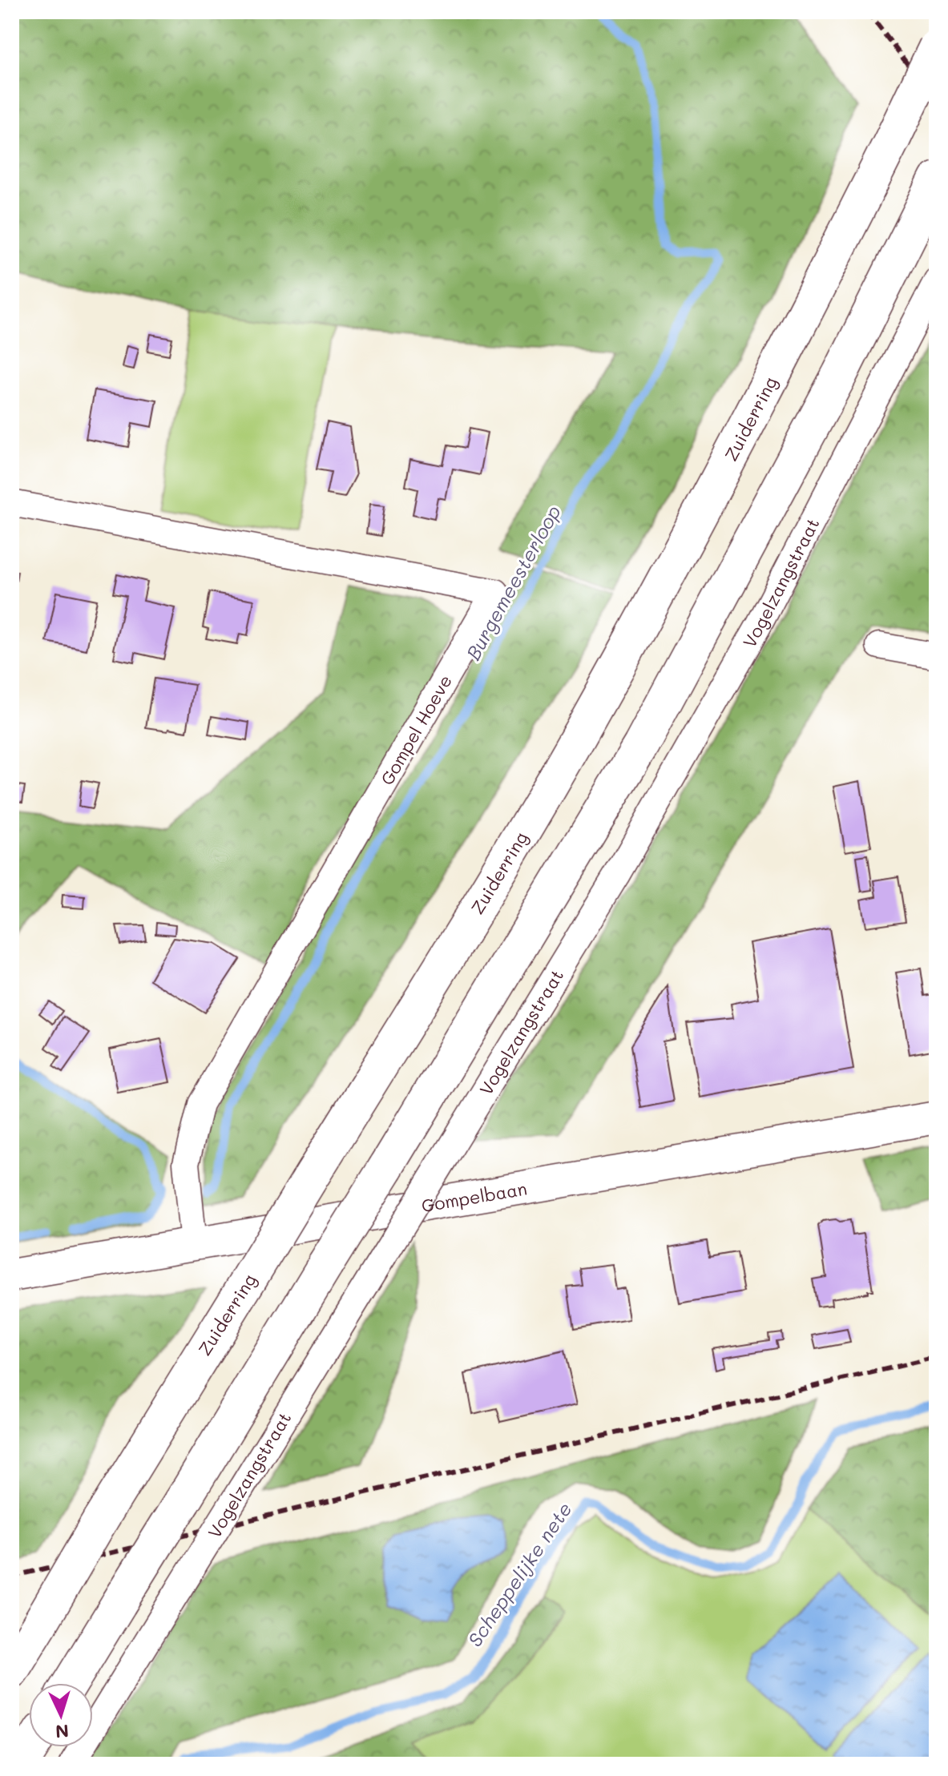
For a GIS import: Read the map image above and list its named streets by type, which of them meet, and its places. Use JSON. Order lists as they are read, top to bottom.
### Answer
{
  "streets": {
    "highway": ["Zuiderring"],
    "street": ["Vogelzangstraat", "Gompel Hoeve", "Gompelbaan"]
  },
  "crossings": [
    ["Gompel Hoeve", "Gompelbaan"]
  ],
  "water": ["Burgemeesterloop", "Scheppelijke nete"],
  "north": "bottom"
}
